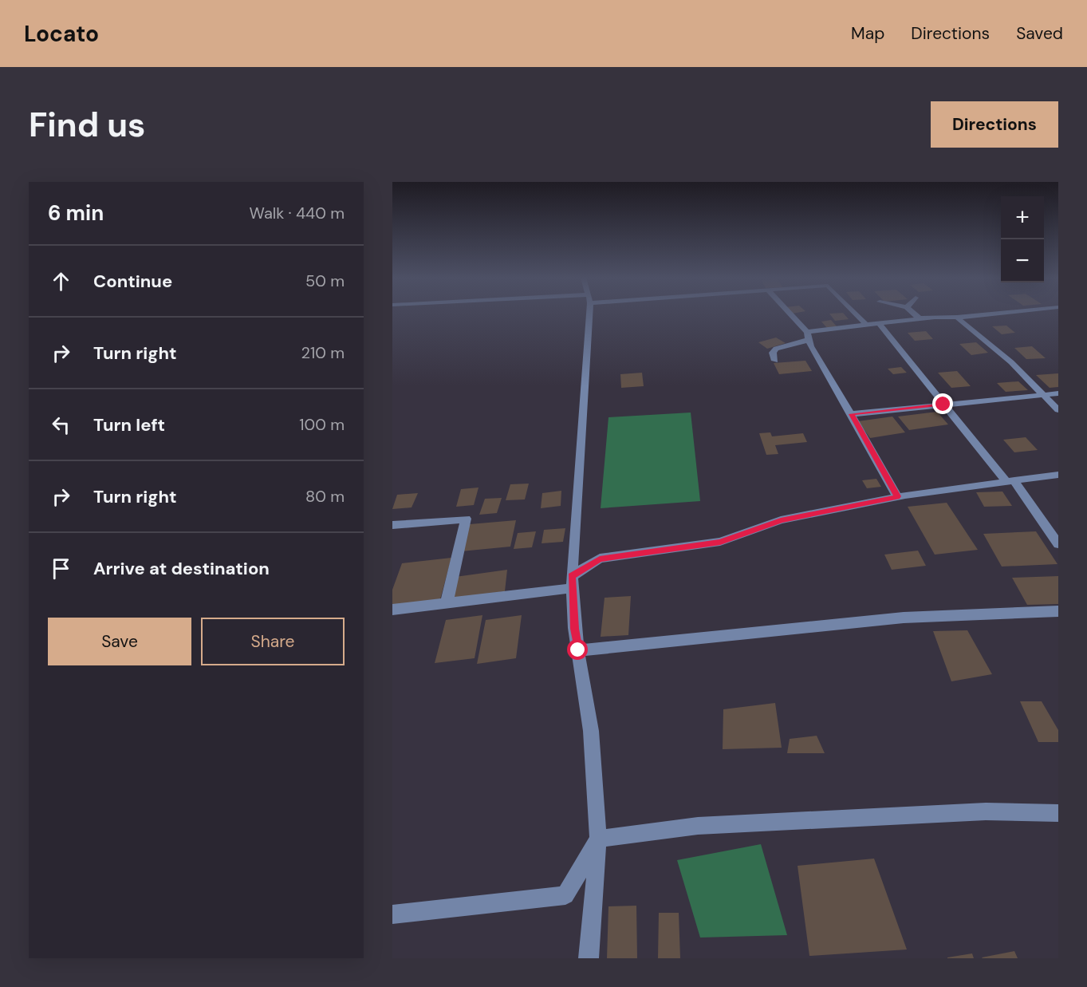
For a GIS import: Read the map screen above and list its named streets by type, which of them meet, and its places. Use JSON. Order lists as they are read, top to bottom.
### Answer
{
  "page": {
    "header": "Locato",
    "nav": ["Map", "Directions", "Saved"],
    "buttons": [
      "Directions",
      ["Save", "Share"]
    ],
    "title": "Find us",
    "heading": ["6 min", "Walk · 440 m"],
    "map_buttons": ["+", "−"],
    "list": [
      ["Continue", "50 m"],
      ["Turn right", "210 m"],
      ["Turn left", "100 m"],
      ["Turn right", "80 m"],
      "Arrive at destination"
    ]
  }
}
